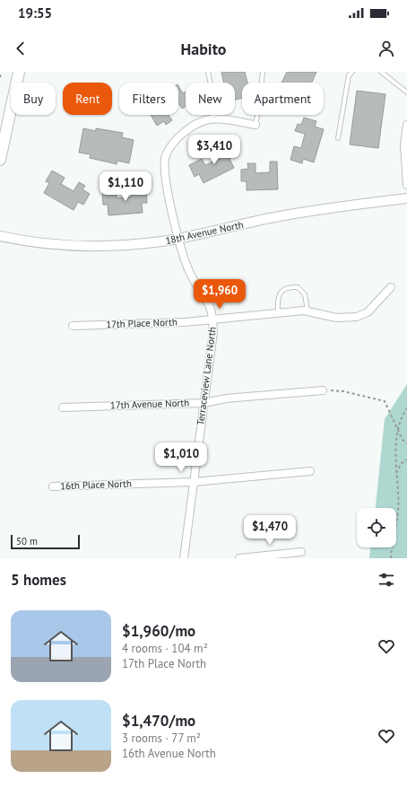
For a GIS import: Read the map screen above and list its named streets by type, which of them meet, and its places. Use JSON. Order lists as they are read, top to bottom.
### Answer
{
  "streets": {
    "street": [
      "18th Avenue North",
      "17th Place North",
      "Terraceview Lane North",
      "17th Avenue North",
      "16th Place North"
    ]
  },
  "crossings": [
    ["18th Avenue North", "Terraceview Lane North"],
    ["17th Place North", "Terraceview Lane North"],
    ["Terraceview Lane North", "17th Avenue North"],
    ["Terraceview Lane North", "16th Place North"]
  ],
  "scale_bar": "50 m",
  "page": {
    "status": "19:55",
    "header": "Habito",
    "chip": [
      "Buy",
      "Rent",
      "Filters",
      "New",
      "Apartment"
    ],
    "price": [
      "$3,410",
      "$1,110",
      "$1,960",
      "$1,010",
      "$1,470"
    ],
    "scale": "50 m",
    "heading": "5 homes",
    "list": [
      {
        "name": "$1,960/mo",
        "note": "4 rooms · 104 m² · 17th Place North"
      },
      {
        "name": "$1,470/mo",
        "note": "3 rooms · 77 m² · 16th Avenue North"
      }
    ]
  }
}
